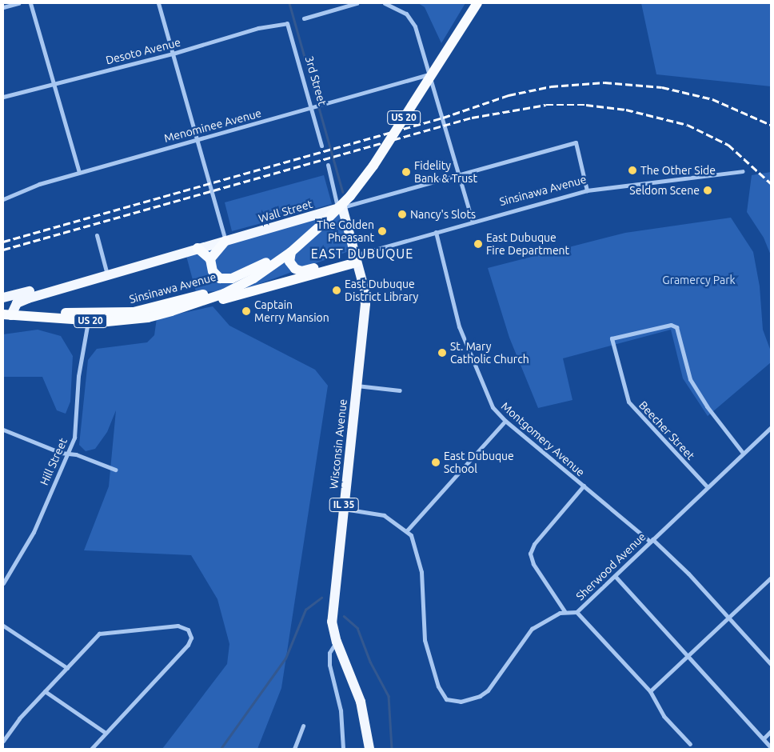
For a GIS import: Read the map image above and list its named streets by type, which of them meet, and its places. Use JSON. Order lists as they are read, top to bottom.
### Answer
{
  "streets": {
    "highway": ["US 20", "Sinsinawa Avenue"],
    "main road": ["Wall Street", "Wisconsin Avenue", "IL 35"],
    "street": [
      "Desoto Avenue",
      "3rd Street",
      "Menominee Avenue",
      "Beecher Street",
      "Montgomery Avenue",
      "Hill Street",
      "Sherwood Avenue"
    ]
  },
  "crossings": [
    ["Desoto Avenue", "3rd Street"],
    ["3rd Street", "Menominee Avenue"],
    ["US 20", "Sinsinawa Avenue"],
    ["Sinsinawa Avenue", "Wall Street"],
    ["Sinsinawa Avenue", "Montgomery Avenue"],
    ["Sinsinawa Avenue", "Wisconsin Avenue"],
    ["Sinsinawa Avenue", "Hill Street"],
    ["Sinsinawa Avenue", "IL 35"],
    ["Wall Street", "IL 35"],
    ["Beecher Street", "Sherwood Avenue"],
    ["Montgomery Avenue", "Sherwood Avenue"],
    ["Wisconsin Avenue", "IL 35"]
  ],
  "districts": ["EAST DUBUQUE"],
  "parks": ["Gramercy Park"],
  "places": [
    "The Other Side",
    "Fidelity Bank & Trust",
    "Seldom Scene",
    "Nancy's Slots",
    "The Golden Pheasant",
    "East Dubuque Fire Department",
    "East Dubuque District Library",
    "Captain Merry Mansion",
    "St. Mary Catholic Church",
    "East Dubuque School"
  ]
}
